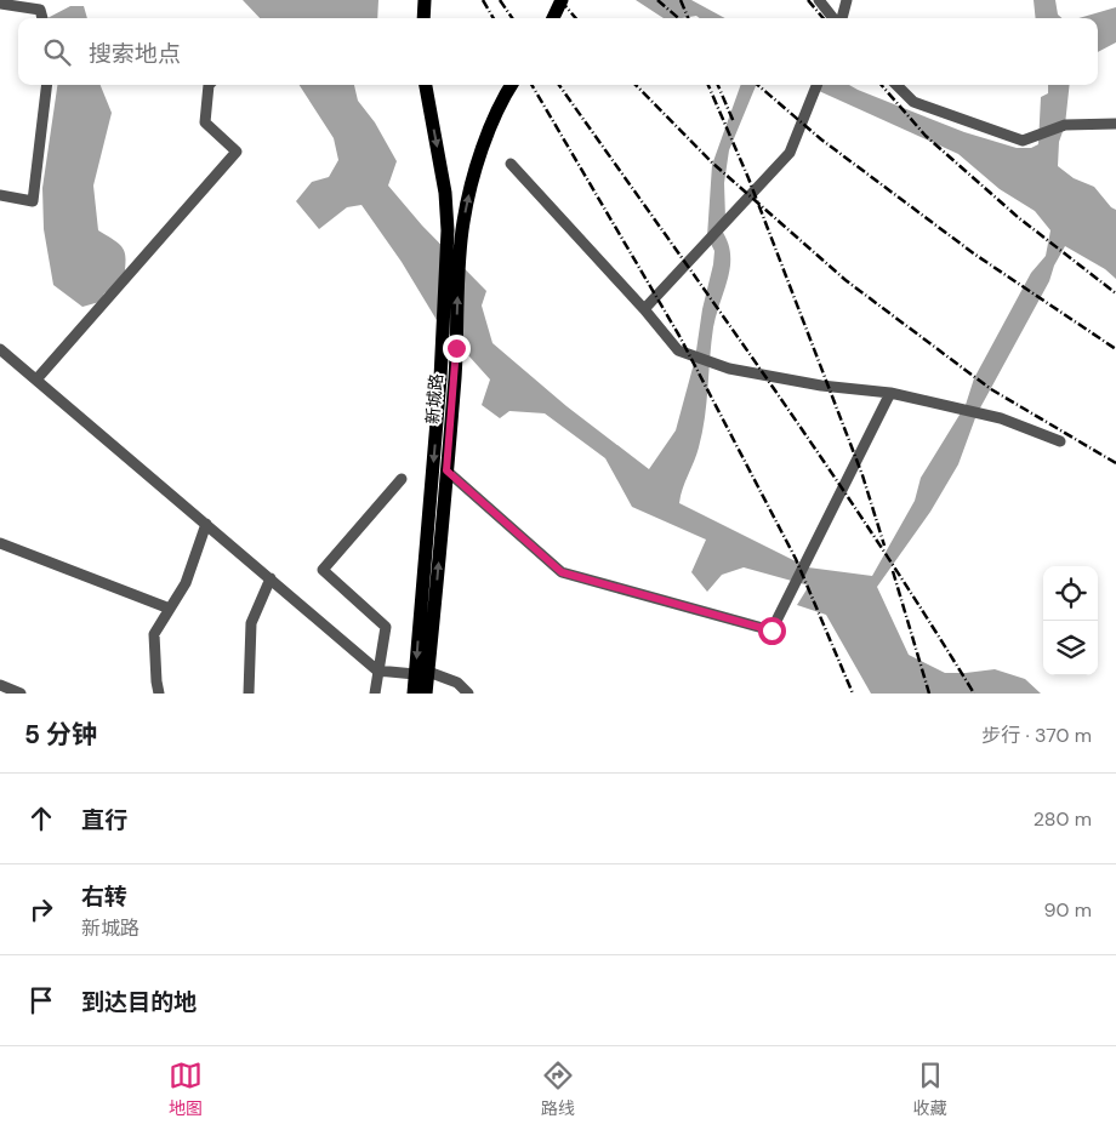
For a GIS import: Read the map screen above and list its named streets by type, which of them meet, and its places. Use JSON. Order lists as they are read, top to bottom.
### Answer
{
  "streets": {
    "main road": ["新城路"]
  },
  "page": {
    "search": "搜索地点",
    "heading": ["5 分钟", "步行 · 370 m"],
    "list": [
      ["直行", "280 m"],
      ["右转", "新城路", "90 m"],
      "到达目的地"
    ],
    "nav": ["地图", "路线", "收藏"]
  }
}
